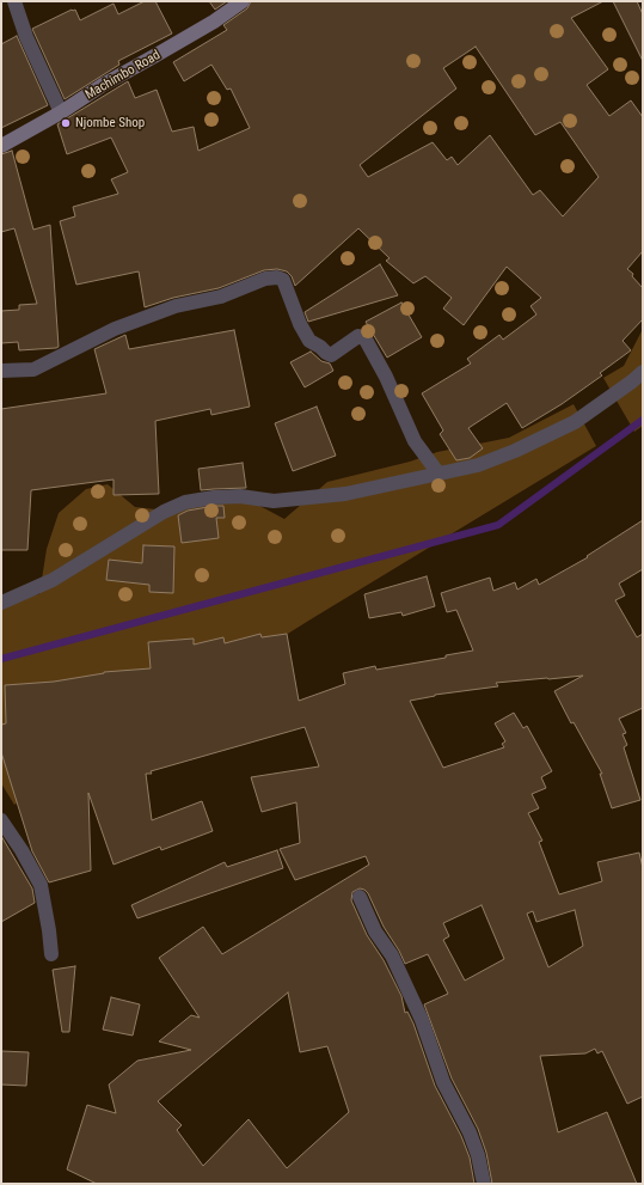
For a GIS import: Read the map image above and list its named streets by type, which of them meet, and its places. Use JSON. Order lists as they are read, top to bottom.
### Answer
{
  "streets": {
    "street": ["Machimbo Road"]
  },
  "places": ["Njombe Shop"]
}
